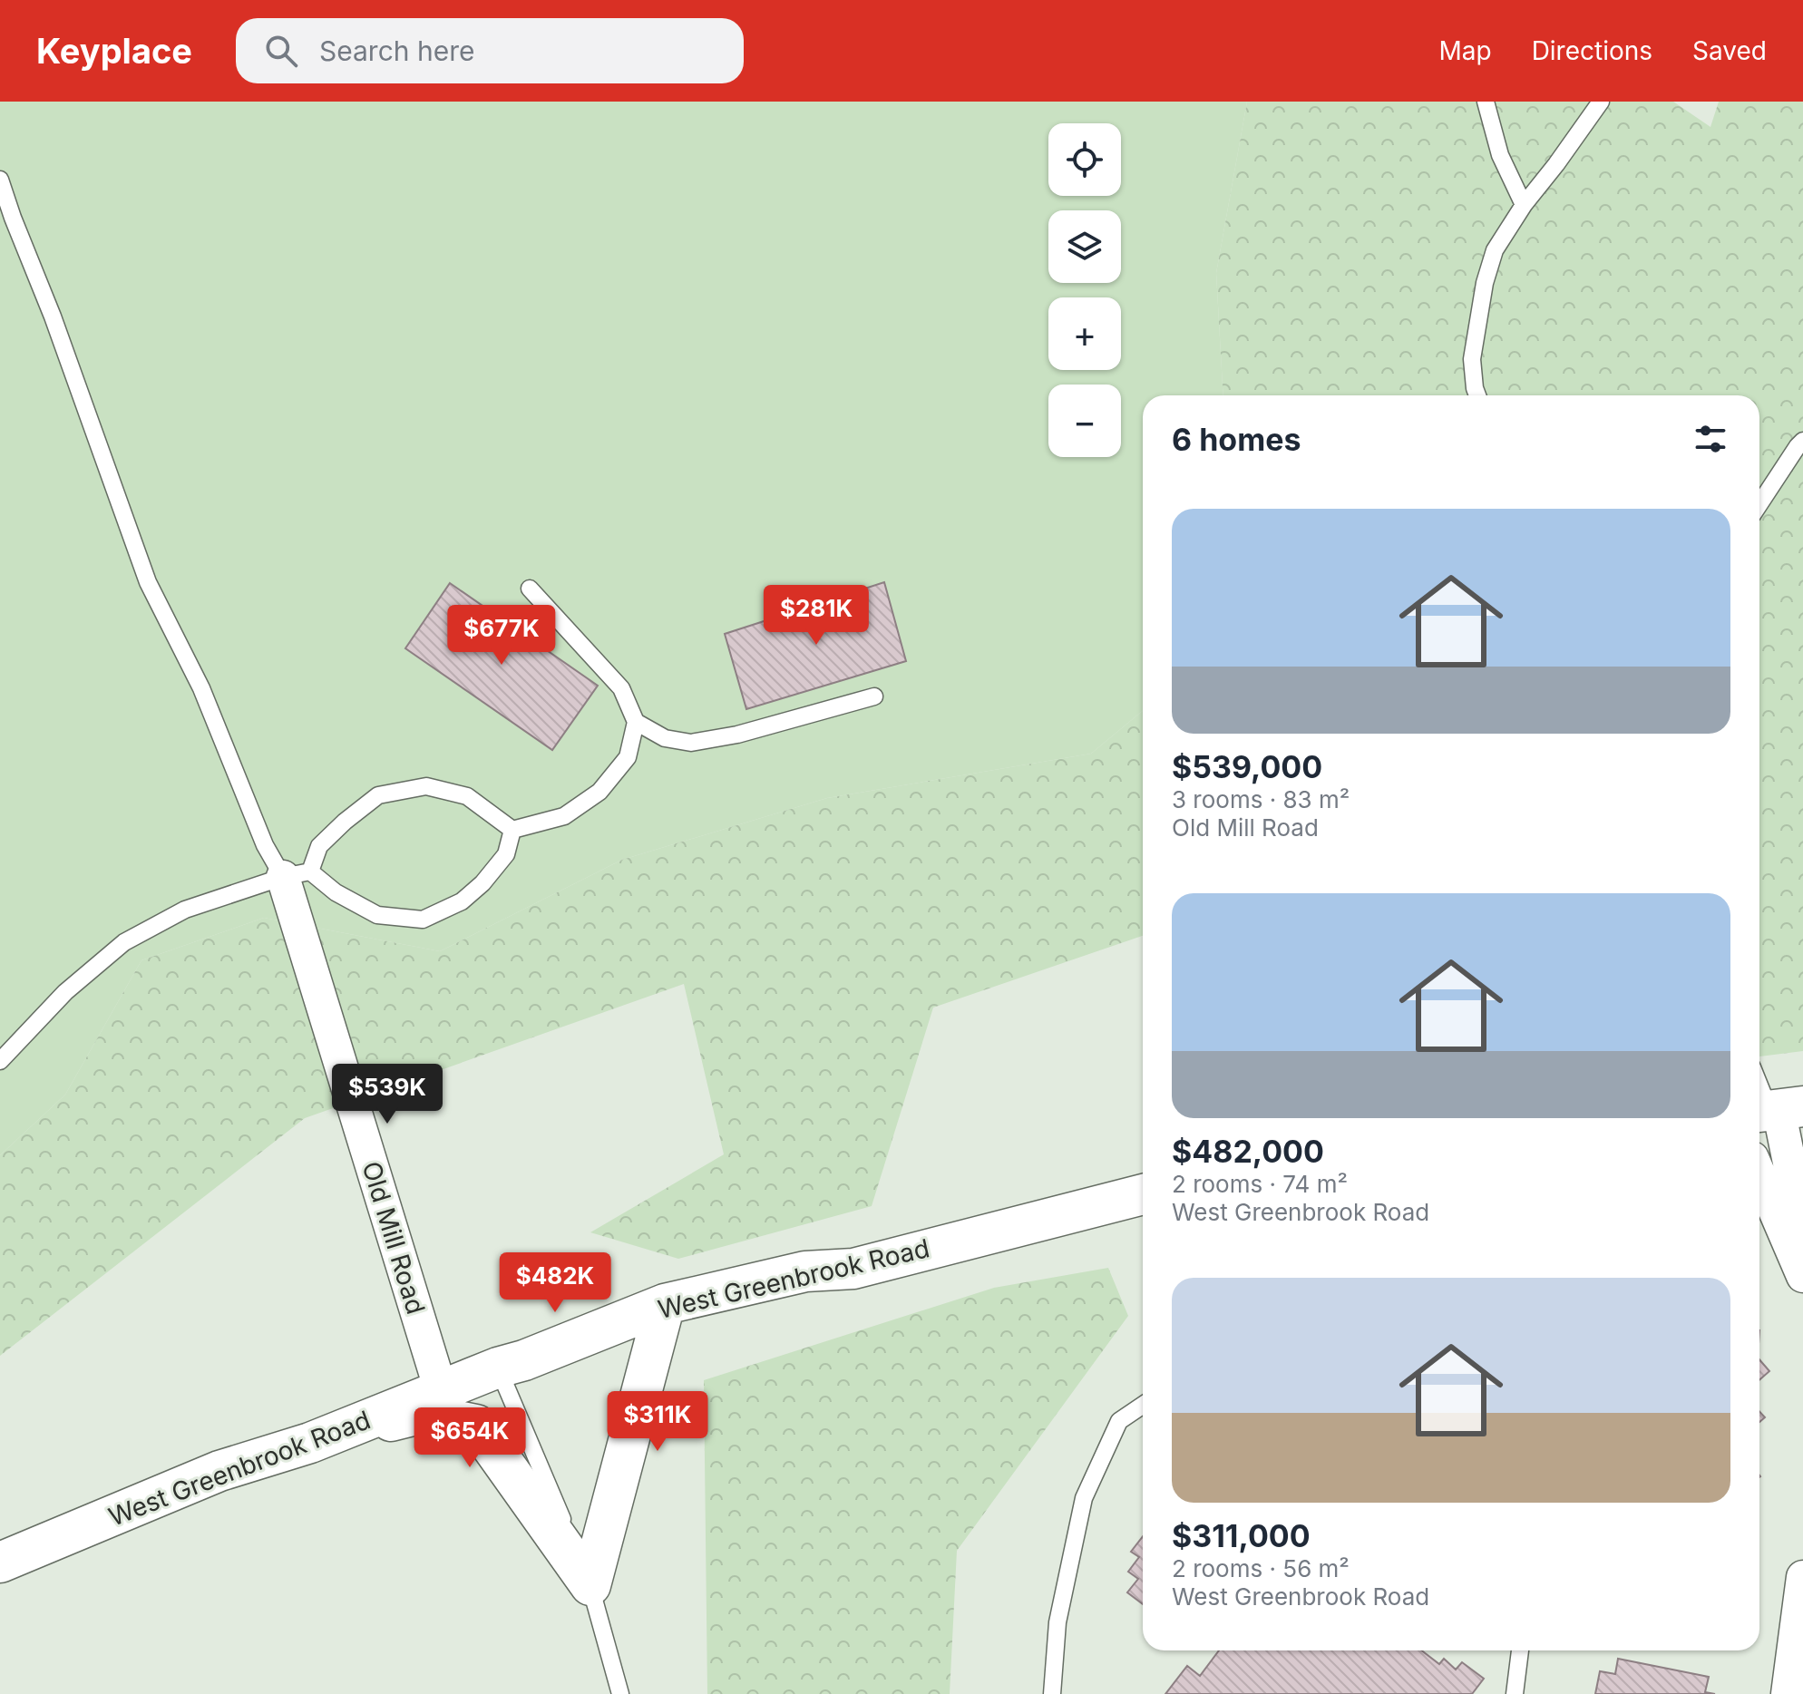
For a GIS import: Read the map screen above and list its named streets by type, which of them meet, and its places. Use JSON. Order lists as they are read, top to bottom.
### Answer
{
  "streets": {
    "street": ["Old Mill Road", "West Greenbrook Road"]
  },
  "crossings": [
    ["Old Mill Road", "West Greenbrook Road"]
  ],
  "page": {
    "header": "Keyplace",
    "search": "Search here",
    "nav": ["Map", "Directions", "Saved"],
    "map_buttons": ["+", "−"],
    "heading": "6 homes",
    "list": [
      {
        "name": "$539,000",
        "note": "3 rooms · 83 m² · Old Mill Road"
      },
      {
        "name": "$482,000",
        "note": "2 rooms · 74 m² · West Greenbrook Road"
      },
      {
        "name": "$311,000",
        "note": "2 rooms · 56 m² · West Greenbrook Road"
      }
    ],
    "price": [
      "$281K",
      "$677K",
      "$539K",
      "$482K",
      "$311K",
      "$654K"
    ]
  }
}
